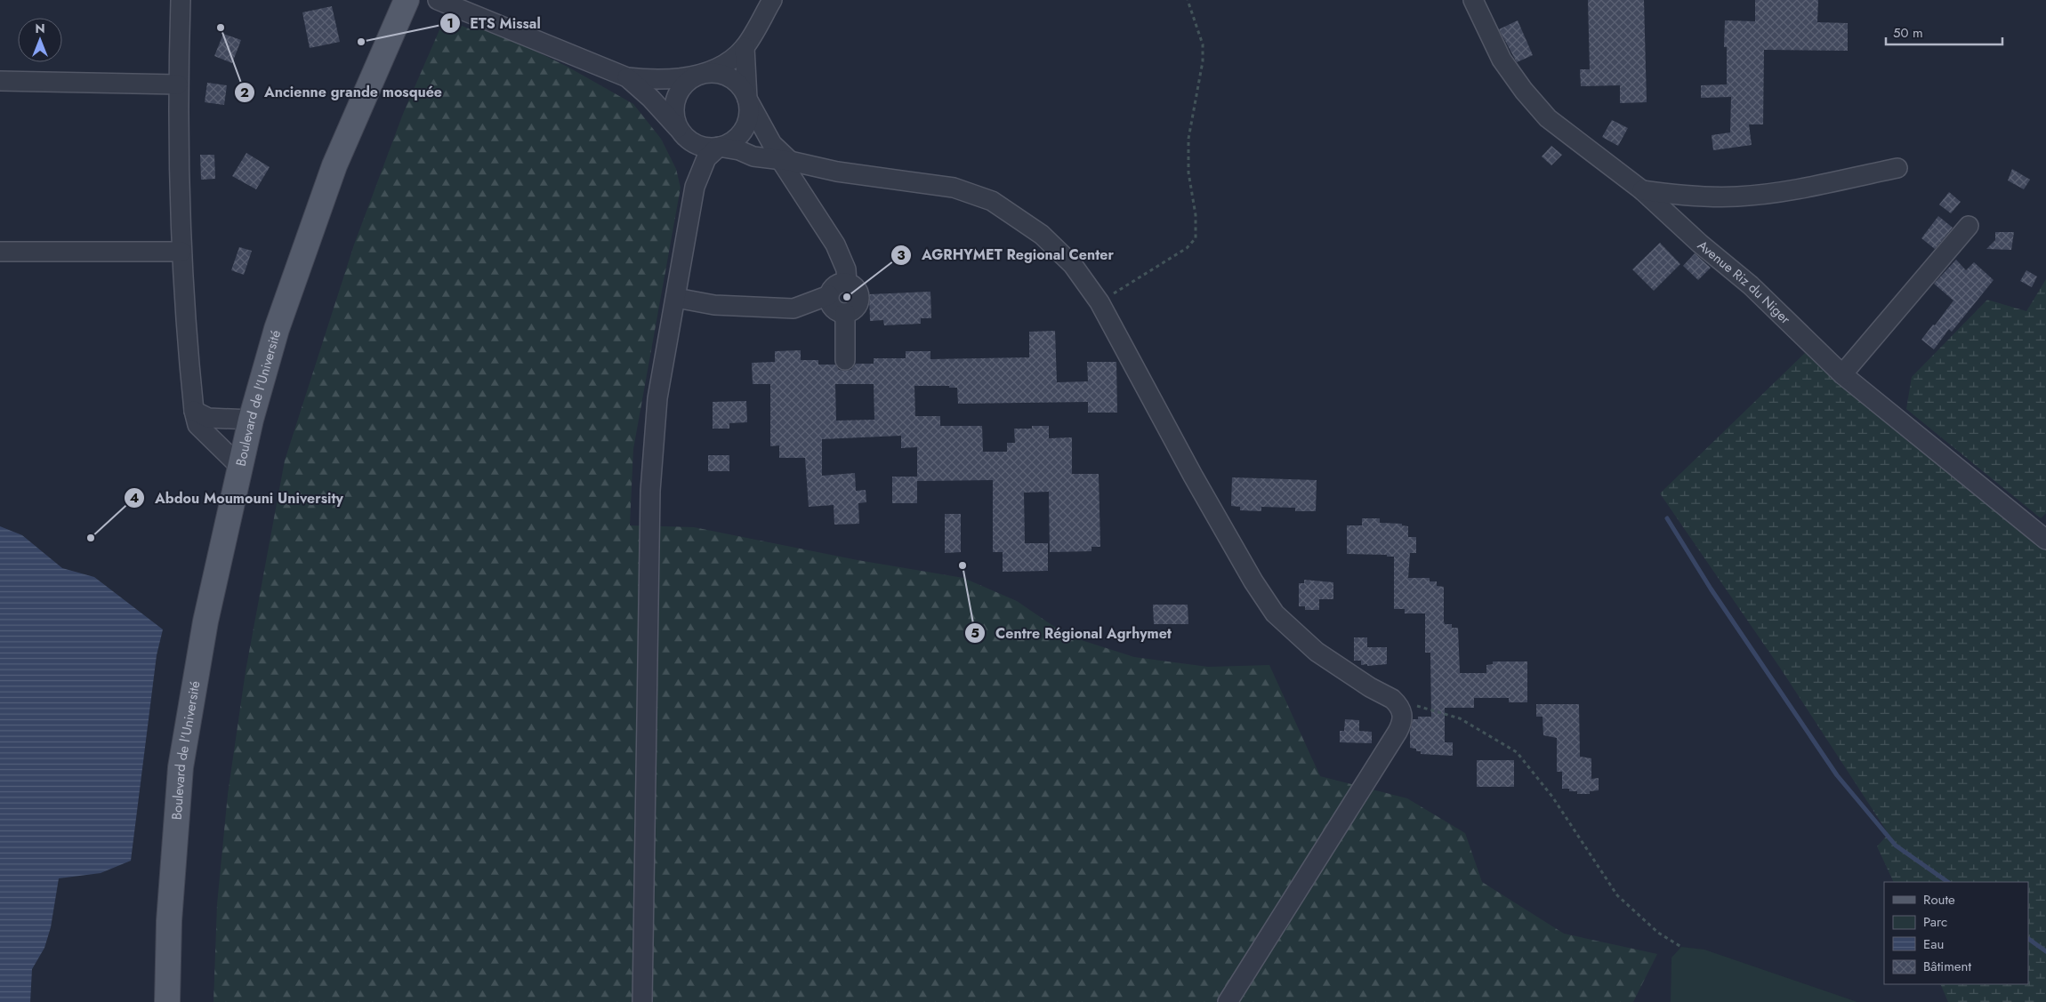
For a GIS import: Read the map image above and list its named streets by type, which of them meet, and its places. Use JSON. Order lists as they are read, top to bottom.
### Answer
{
  "streets": {
    "main road": ["Boulevard de l'Université"],
    "street": ["Avenue Riz du Niger"]
  },
  "places": [
    "Ancienne grande mosquée",
    "ETS Missal",
    "AGRHYMET Regional Center",
    "Abdou Moumouni University",
    "Centre Régional Agrhymet"
  ],
  "legend": [
    "Route",
    "Parc",
    "Eau",
    "Bâtiment"
  ],
  "scale_bar": "50 m",
  "north": "top"
}
